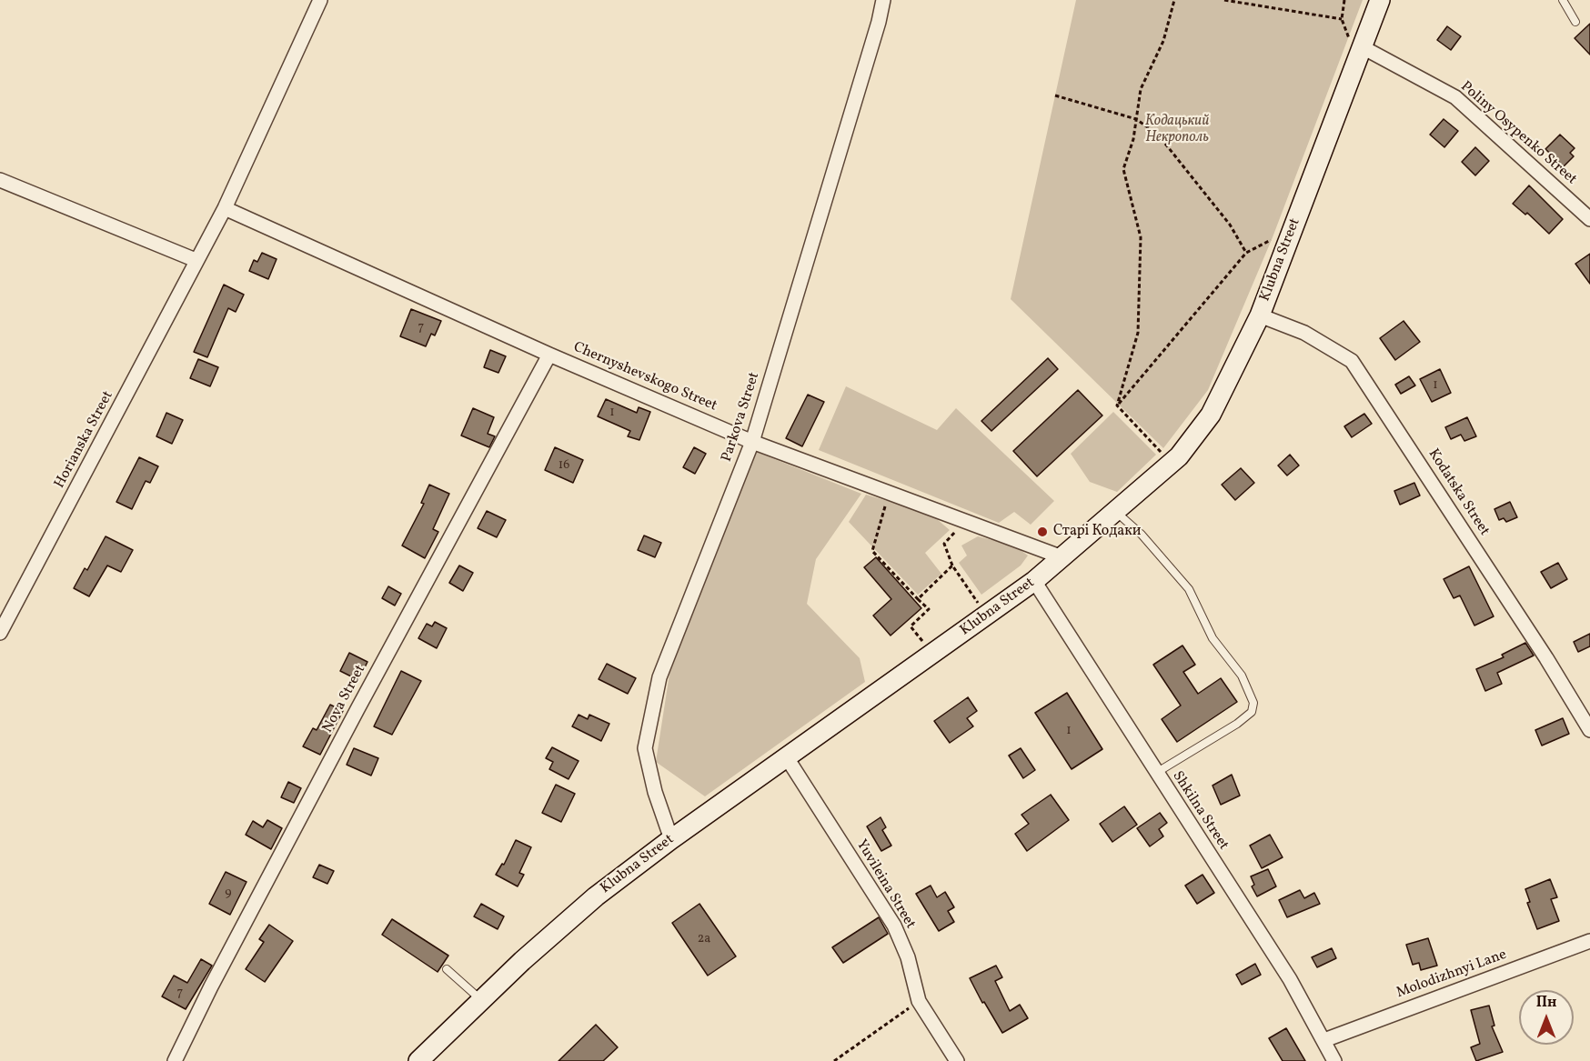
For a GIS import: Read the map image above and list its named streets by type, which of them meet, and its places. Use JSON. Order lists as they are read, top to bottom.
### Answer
{
  "streets": {
    "street": [
      "Poliny Osypenko Street",
      "Klubna Street",
      "Chernyshevskogo Street",
      "Parkova Street",
      "Horianska Street",
      "Kodatska Street",
      "Nova Street",
      "Shkilna Street",
      "Yuvileina Street",
      "Molodizhnyi Lane"
    ]
  },
  "crossings": [
    ["Poliny Osypenko Street", "Klubna Street"],
    ["Klubna Street", "Chernyshevskogo Street"],
    ["Klubna Street", "Parkova Street"],
    ["Klubna Street", "Kodatska Street"],
    ["Klubna Street", "Shkilna Street"],
    ["Klubna Street", "Yuvileina Street"],
    ["Chernyshevskogo Street", "Parkova Street"],
    ["Chernyshevskogo Street", "Horianska Street"],
    ["Chernyshevskogo Street", "Nova Street"],
    ["Shkilna Street", "Molodizhnyi Lane"]
  ],
  "parks": ["Кодацький Некрополь"],
  "places": ["Старі Кодаки"],
  "house_numbers": [
    "7",
    "1",
    "1",
    "16",
    "1",
    "9",
    "2а",
    "7"
  ],
  "north": "top"
}
